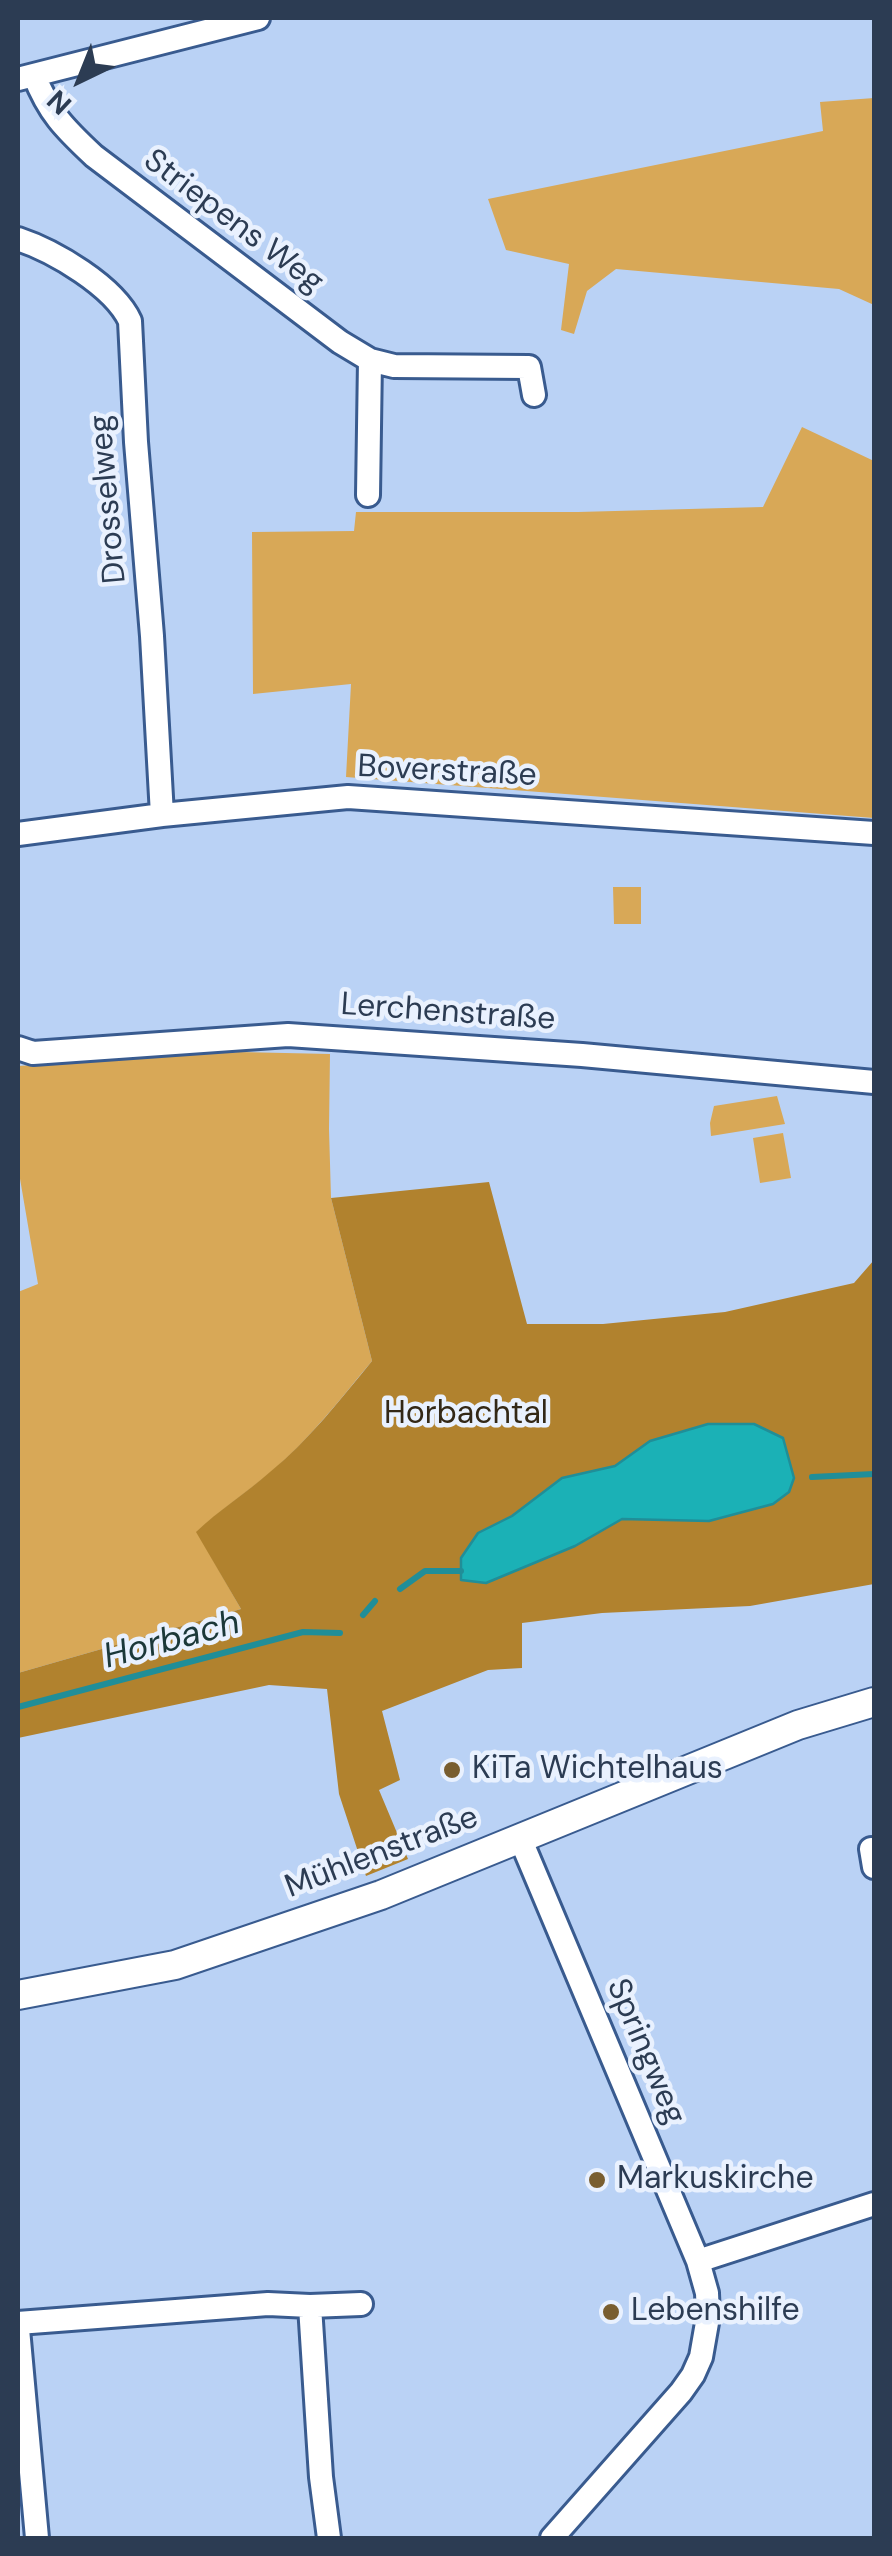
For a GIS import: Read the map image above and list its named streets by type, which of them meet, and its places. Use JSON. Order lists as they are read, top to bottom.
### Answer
{
  "streets": {
    "street": [
      "Striepens Weg",
      "Drosselweg",
      "Boverstraße",
      "Lerchenstraße",
      "Mühlenstraße",
      "Springweg"
    ]
  },
  "crossings": [
    ["Drosselweg", "Boverstraße"],
    ["Mühlenstraße", "Springweg"]
  ],
  "water": ["Horbach"],
  "parks": ["Horbachtal"],
  "places": ["KiTa Wichtelhaus", "Markuskirche", "Lebenshilfe"],
  "north": "bottom left"
}
